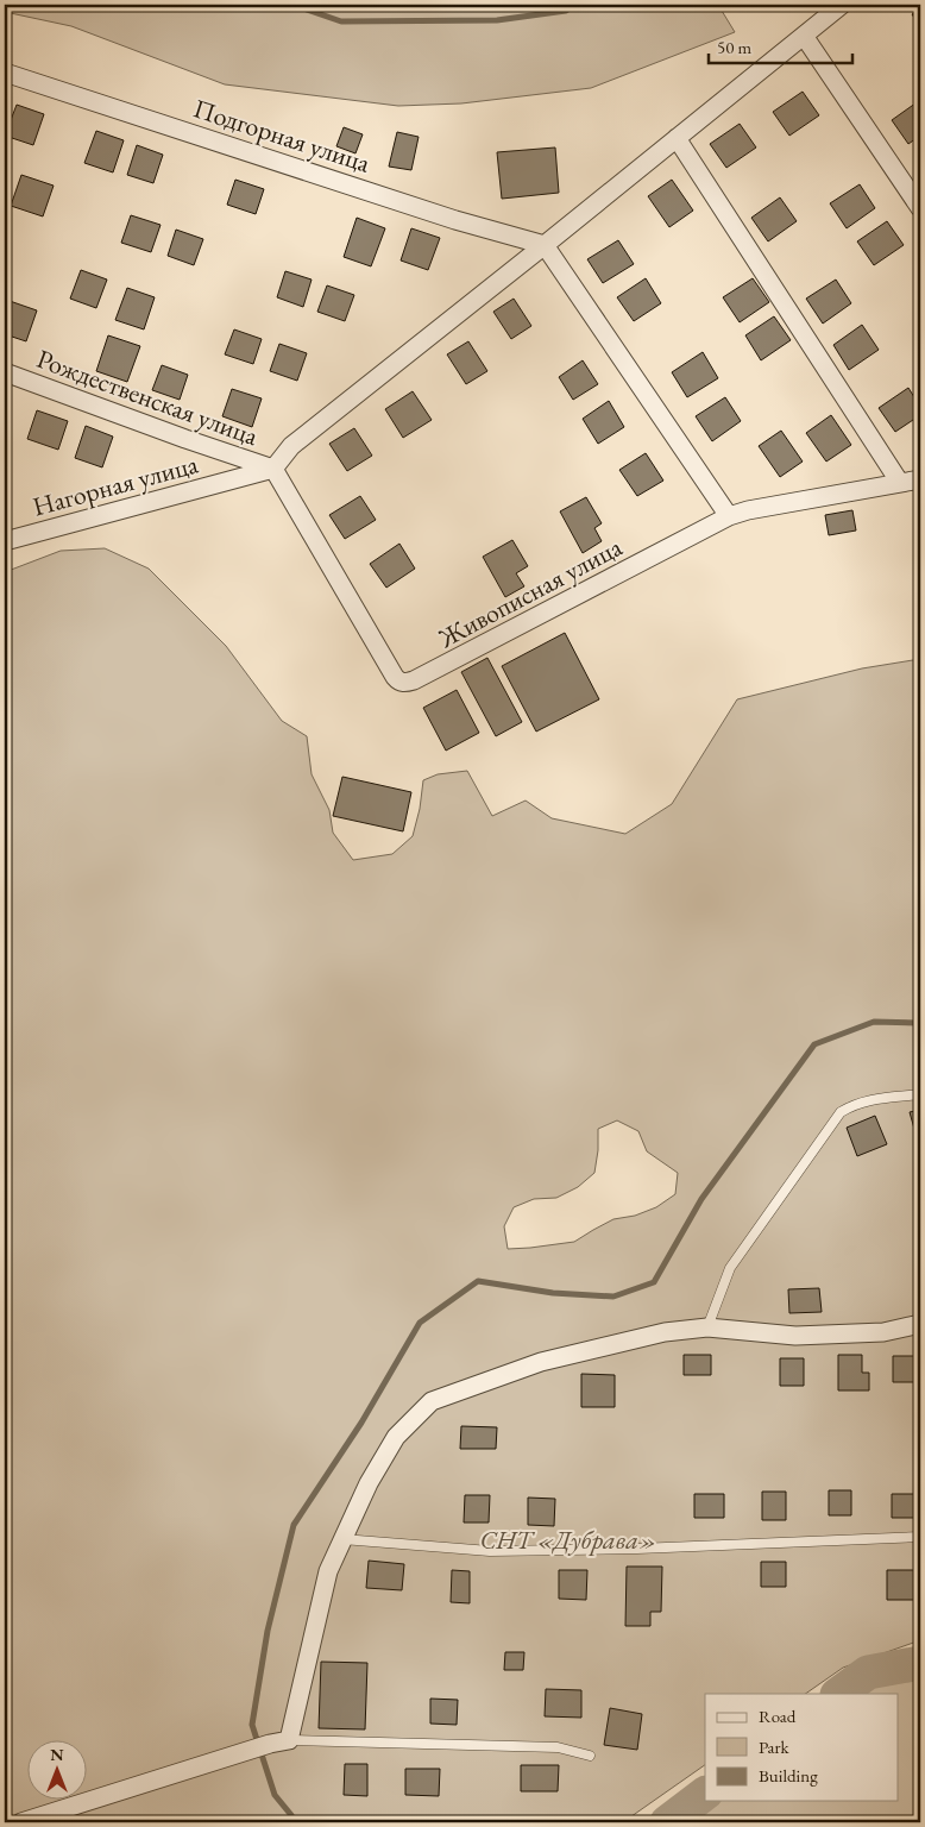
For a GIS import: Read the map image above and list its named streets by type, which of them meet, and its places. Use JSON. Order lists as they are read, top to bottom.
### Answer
{
  "streets": {
    "street": [
      "Подгорная улица",
      "Рождественская улица",
      "Нагорная улица",
      "Живописная улица"
    ]
  },
  "crossings": [
    ["Рождественская улица", "Нагорная улица"],
    ["Рождественская улица", "Живописная улица"],
    ["Нагорная улица", "Живописная улица"]
  ],
  "parks": ["СНТ «Дубрава»"],
  "legend": ["Road", "Park", "Building"],
  "scale_bar": "50 m",
  "north": "top"
}
